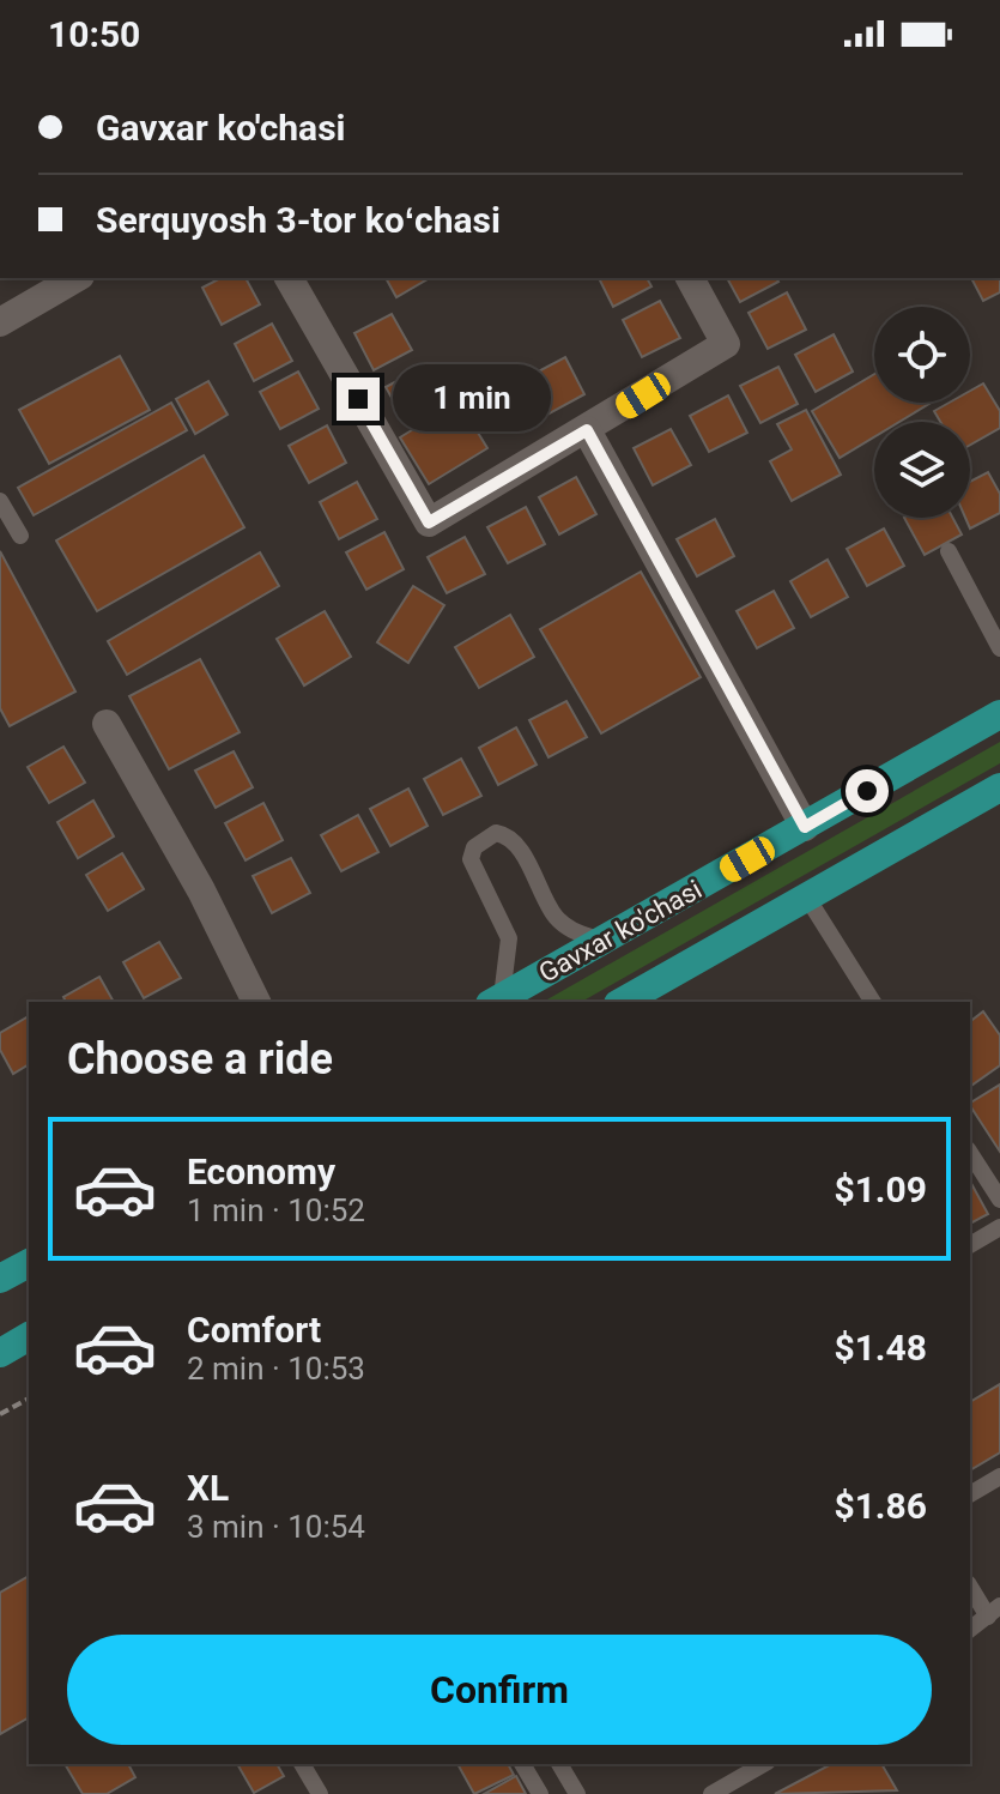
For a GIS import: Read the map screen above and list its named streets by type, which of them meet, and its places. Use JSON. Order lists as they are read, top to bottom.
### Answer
{
  "streets": {
    "main road": ["Gavxar ko'chasi"]
  },
  "page": {
    "status": "10:50",
    "banner": ["Gavxar ko'chasi", "Serquyosh 3-tor koʻchasi"],
    "bubble": "1 min",
    "heading": "Choose a ride",
    "list": [
      {
        "name": "Economy",
        "note": "1 min · 10:52",
        "value": "$1.09"
      },
      {
        "name": "Comfort",
        "note": "2 min · 10:53",
        "value": "$1.48"
      },
      {
        "name": "XL",
        "note": "3 min · 10:54",
        "value": "$1.86"
      }
    ],
    "buttons": "Confirm"
  }
}
